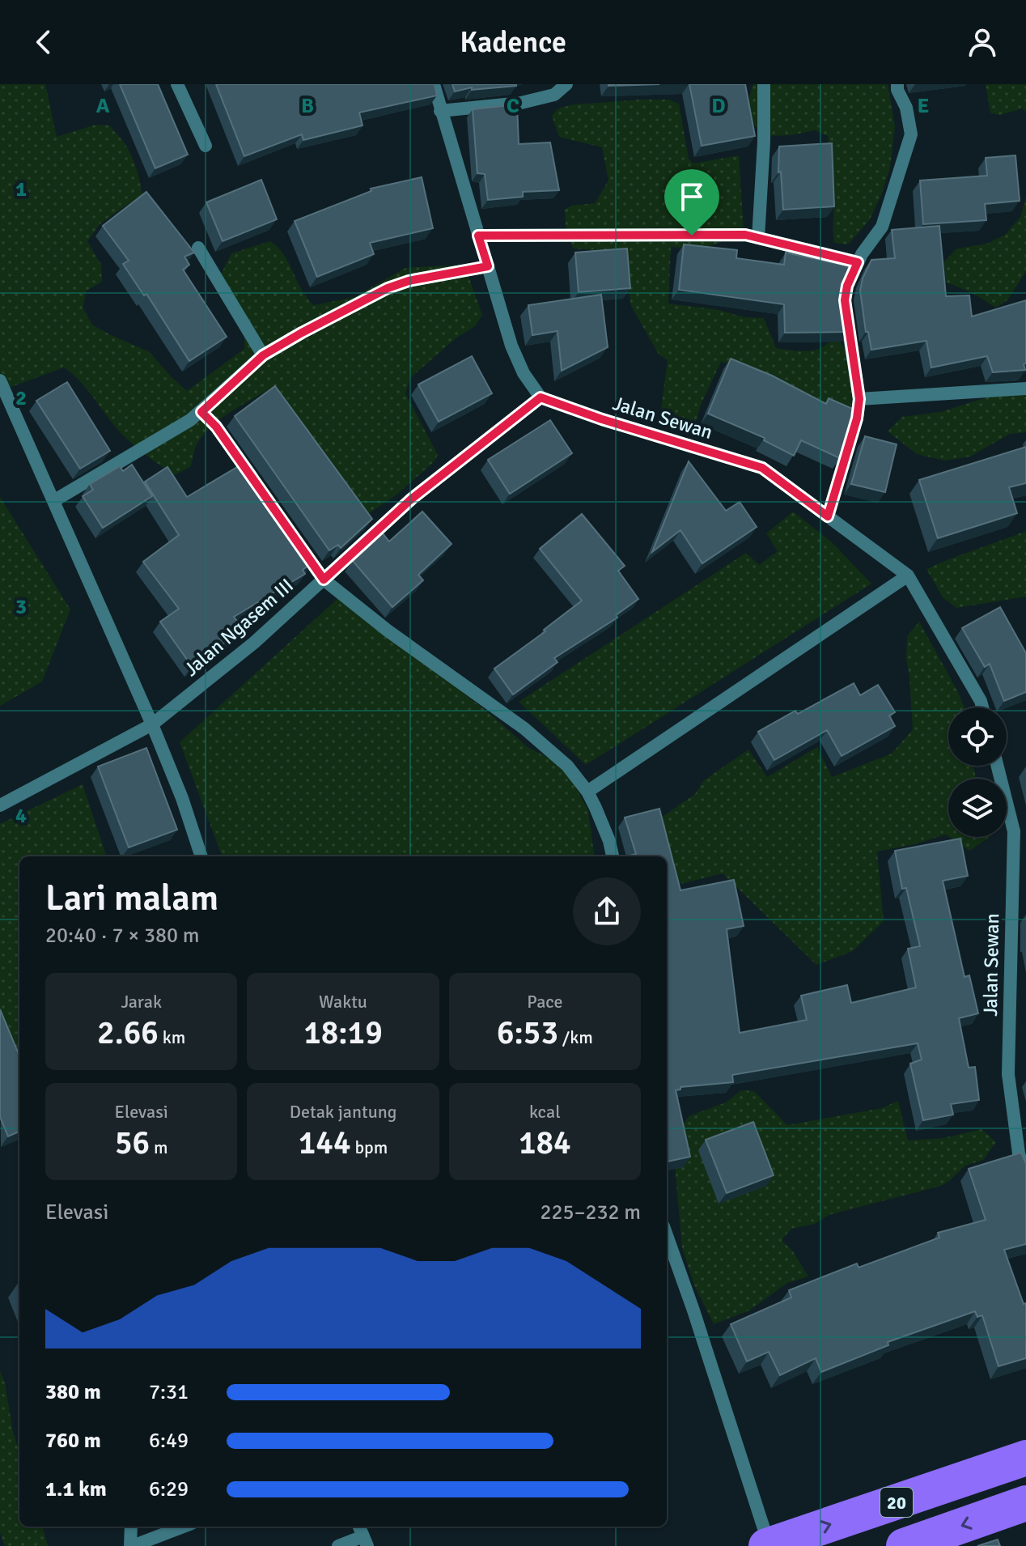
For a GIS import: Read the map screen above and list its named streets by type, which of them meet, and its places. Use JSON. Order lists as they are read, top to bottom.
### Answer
{
  "streets": {
    "highway": ["20"],
    "street": ["Jalan Sewan", "Jalan Ngasem III"]
  },
  "crossings": [
    ["Jalan Sewan", "Jalan Ngasem III"]
  ],
  "page": {
    "header": "Kadence",
    "heading": ["Lari malam", "20:40 · 7 × 380 m"],
    "stats": [
      ["Jarak", "2.66 km"],
      ["Waktu", "18:19"],
      ["Pace", "6:53 /km"],
      ["Elevasi", "56 m"],
      ["Detak jantung", "144 bpm"],
      ["kcal", "184"]
    ],
    "chart": ["Elevasi", "225–232 m"],
    "list": [
      {
        "name": "380 m",
        "note": "7:31"
      },
      {
        "name": "760 m",
        "note": "6:49"
      },
      {
        "name": "1.1 km",
        "note": "6:29"
      }
    ]
  },
  "grid": {
    "columns": [
      "A",
      "B",
      "C",
      "D",
      "E"
    ],
    "rows": [
      "1",
      "2",
      "3",
      "4"
    ]
  }
}
